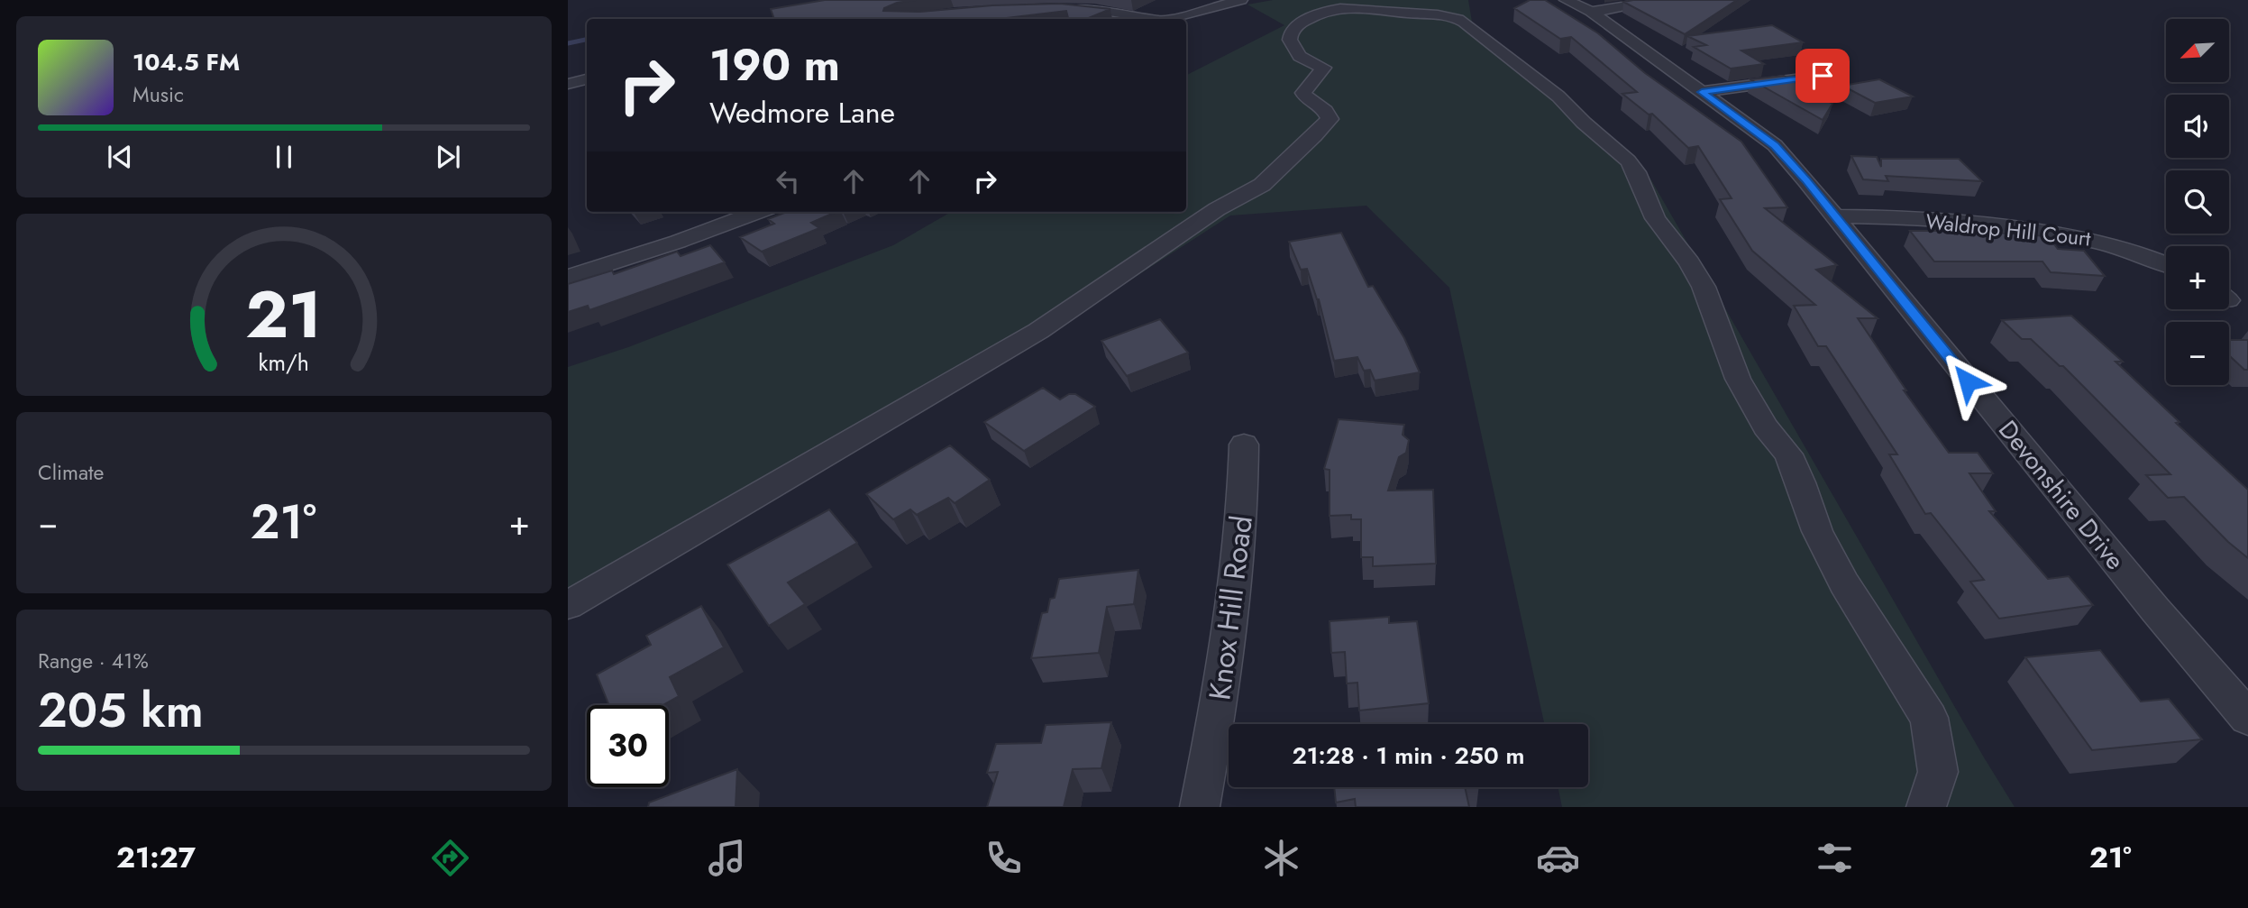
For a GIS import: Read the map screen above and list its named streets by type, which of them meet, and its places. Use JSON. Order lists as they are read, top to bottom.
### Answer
{
  "streets": {
    "street": ["Waldrop Hill Court", "Devonshire Drive", "Knox Hill Road"]
  },
  "crossings": [
    ["Waldrop Hill Court", "Devonshire Drive"]
  ],
  "north": "bottom left",
  "page": {
    "map_buttons": ["+", "−"],
    "turn": ["190 m", "Wedmore Lane"],
    "song": ["104.5 FM", "Music"],
    "tile": [
      "Climate",
      ["Range · 41%", "205 km"]
    ],
    "heat": ["−", "21°", "+"],
    "limit": "30",
    "trip": "21:28 · 1 min · 250 m",
    "tabs": ["21:27", "21°"],
    "gauge": ["21", "km/h"]
  }
}
